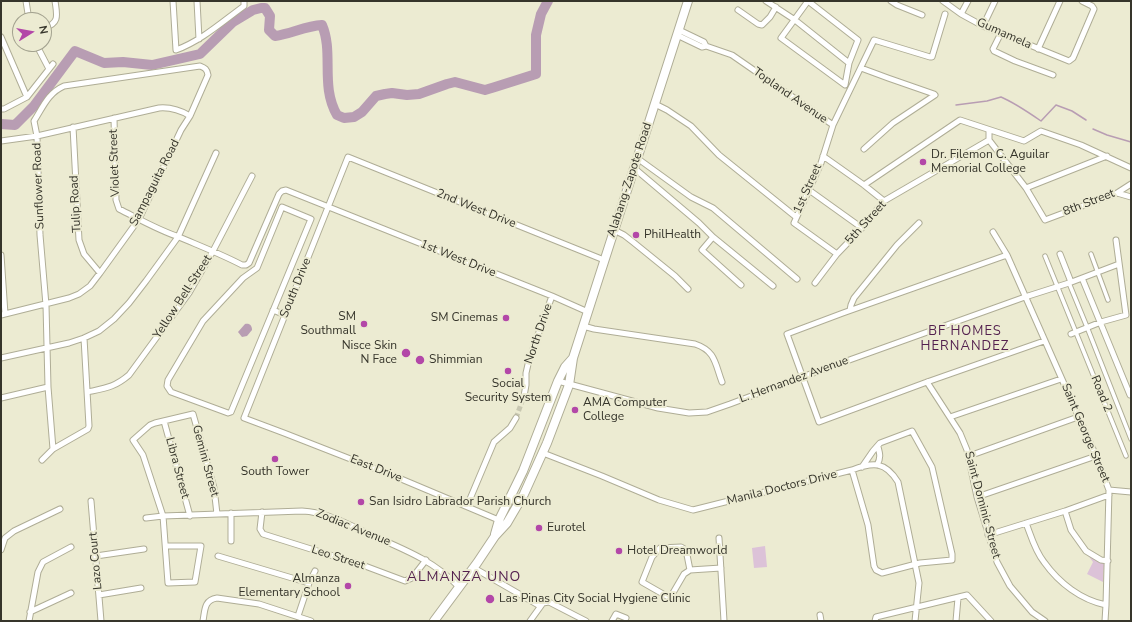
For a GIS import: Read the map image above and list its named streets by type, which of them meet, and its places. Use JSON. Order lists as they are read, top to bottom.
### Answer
{
  "streets": {
    "highway": ["Alabang-Zapote Road"],
    "street": [
      "Gumamela",
      "Topland Avenue",
      "Violet Street",
      "Sampaguita Road",
      "Sunflower Road",
      "1st Street",
      "8th Street",
      "Tulip Road",
      "2nd West Drive",
      "5th Street",
      "1st West Drive",
      "South Drive",
      "Yellow Bell Street",
      "North Drive",
      "L. Hernandez Avenue",
      "Road 2",
      "Saint George Street",
      "Gemini Street",
      "Libra Street",
      "East Drive",
      "Manila Doctors Drive",
      "Saint Dominic Street",
      "Zodiac Avenue",
      "Leo Street",
      "Lazo Court"
    ]
  },
  "crossings": [
    ["Topland Avenue", "Alabang-Zapote Road"],
    ["Topland Avenue", "1st Street"],
    ["Violet Street", "Sampaguita Road"],
    ["Violet Street", "1st West Drive"],
    ["Violet Street", "Yellow Bell Street"],
    ["Alabang-Zapote Road", "2nd West Drive"],
    ["Alabang-Zapote Road", "1st West Drive"],
    ["Alabang-Zapote Road", "L. Hernandez Avenue"],
    ["Alabang-Zapote Road", "East Drive"],
    ["Alabang-Zapote Road", "Manila Doctors Drive"],
    ["Alabang-Zapote Road", "Zodiac Avenue"],
    ["Sampaguita Road", "Sunflower Road"],
    ["Sampaguita Road", "Tulip Road"],
    ["2nd West Drive", "South Drive"],
    ["1st West Drive", "South Drive"],
    ["1st West Drive", "North Drive"],
    ["South Drive", "East Drive"],
    ["L. Hernandez Avenue", "Road 2"],
    ["L. Hernandez Avenue", "Saint George Street"],
    ["Gemini Street", "Libra Street"],
    ["Gemini Street", "Zodiac Avenue"],
    ["Libra Street", "Zodiac Avenue"],
    ["Zodiac Avenue", "Leo Street"]
  ],
  "districts": ["BF HOMES HERNANDEZ", "ALMANZA UNO"],
  "places": [
    "Dr. Filemon C. Aguilar Memorial College",
    "PhilHealth",
    "SM Cinemas",
    "SM Southmall",
    "Nisce Skin N Face",
    "Shimmian",
    "Social Security System",
    "AMA Computer College",
    "South Tower",
    "San Isidro Labrador Parish Church",
    "Eurotel",
    "Hotel Dreamworld",
    "Almanza Elementary School",
    "Las Pinas City Social Hygiene Clinic"
  ],
  "north": "right"
}
